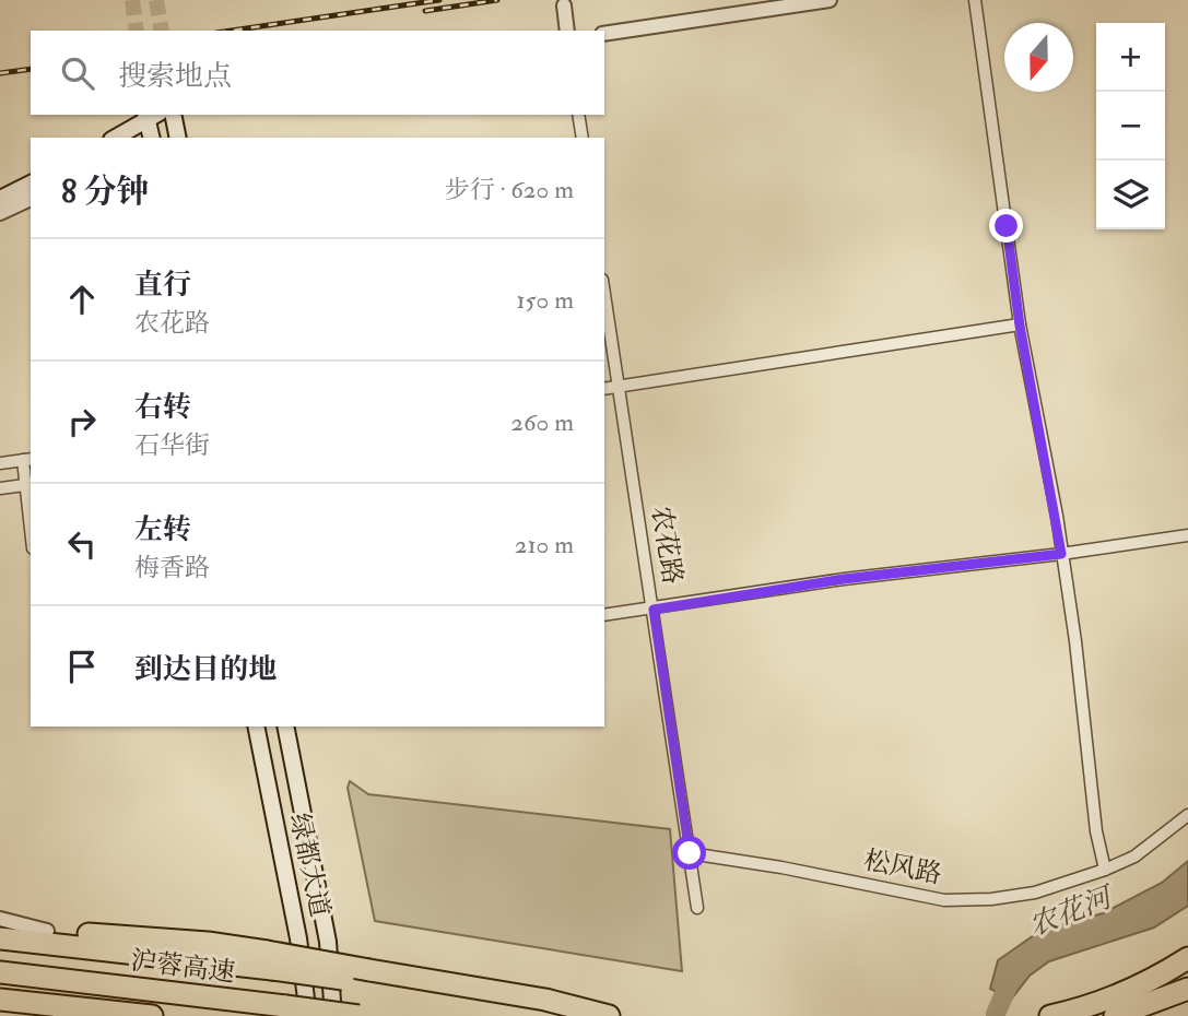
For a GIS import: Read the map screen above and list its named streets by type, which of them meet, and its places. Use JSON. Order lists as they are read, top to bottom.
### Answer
{
  "streets": {
    "highway": ["沪蓉高速"],
    "main road": ["绿都大道"],
    "street": ["农花路", "松风路"]
  },
  "crossings": [
    ["农花路", "松风路"]
  ],
  "water": ["农花河"],
  "north": "bottom",
  "page": {
    "map_buttons": ["+", "−"],
    "search": "搜索地点",
    "heading": ["8 分钟", "步行 · 620 m"],
    "list": [
      ["直行", "农花路", "150 m"],
      ["右转", "石华街", "260 m"],
      ["左转", "梅香路", "210 m"],
      "到达目的地"
    ]
  }
}
